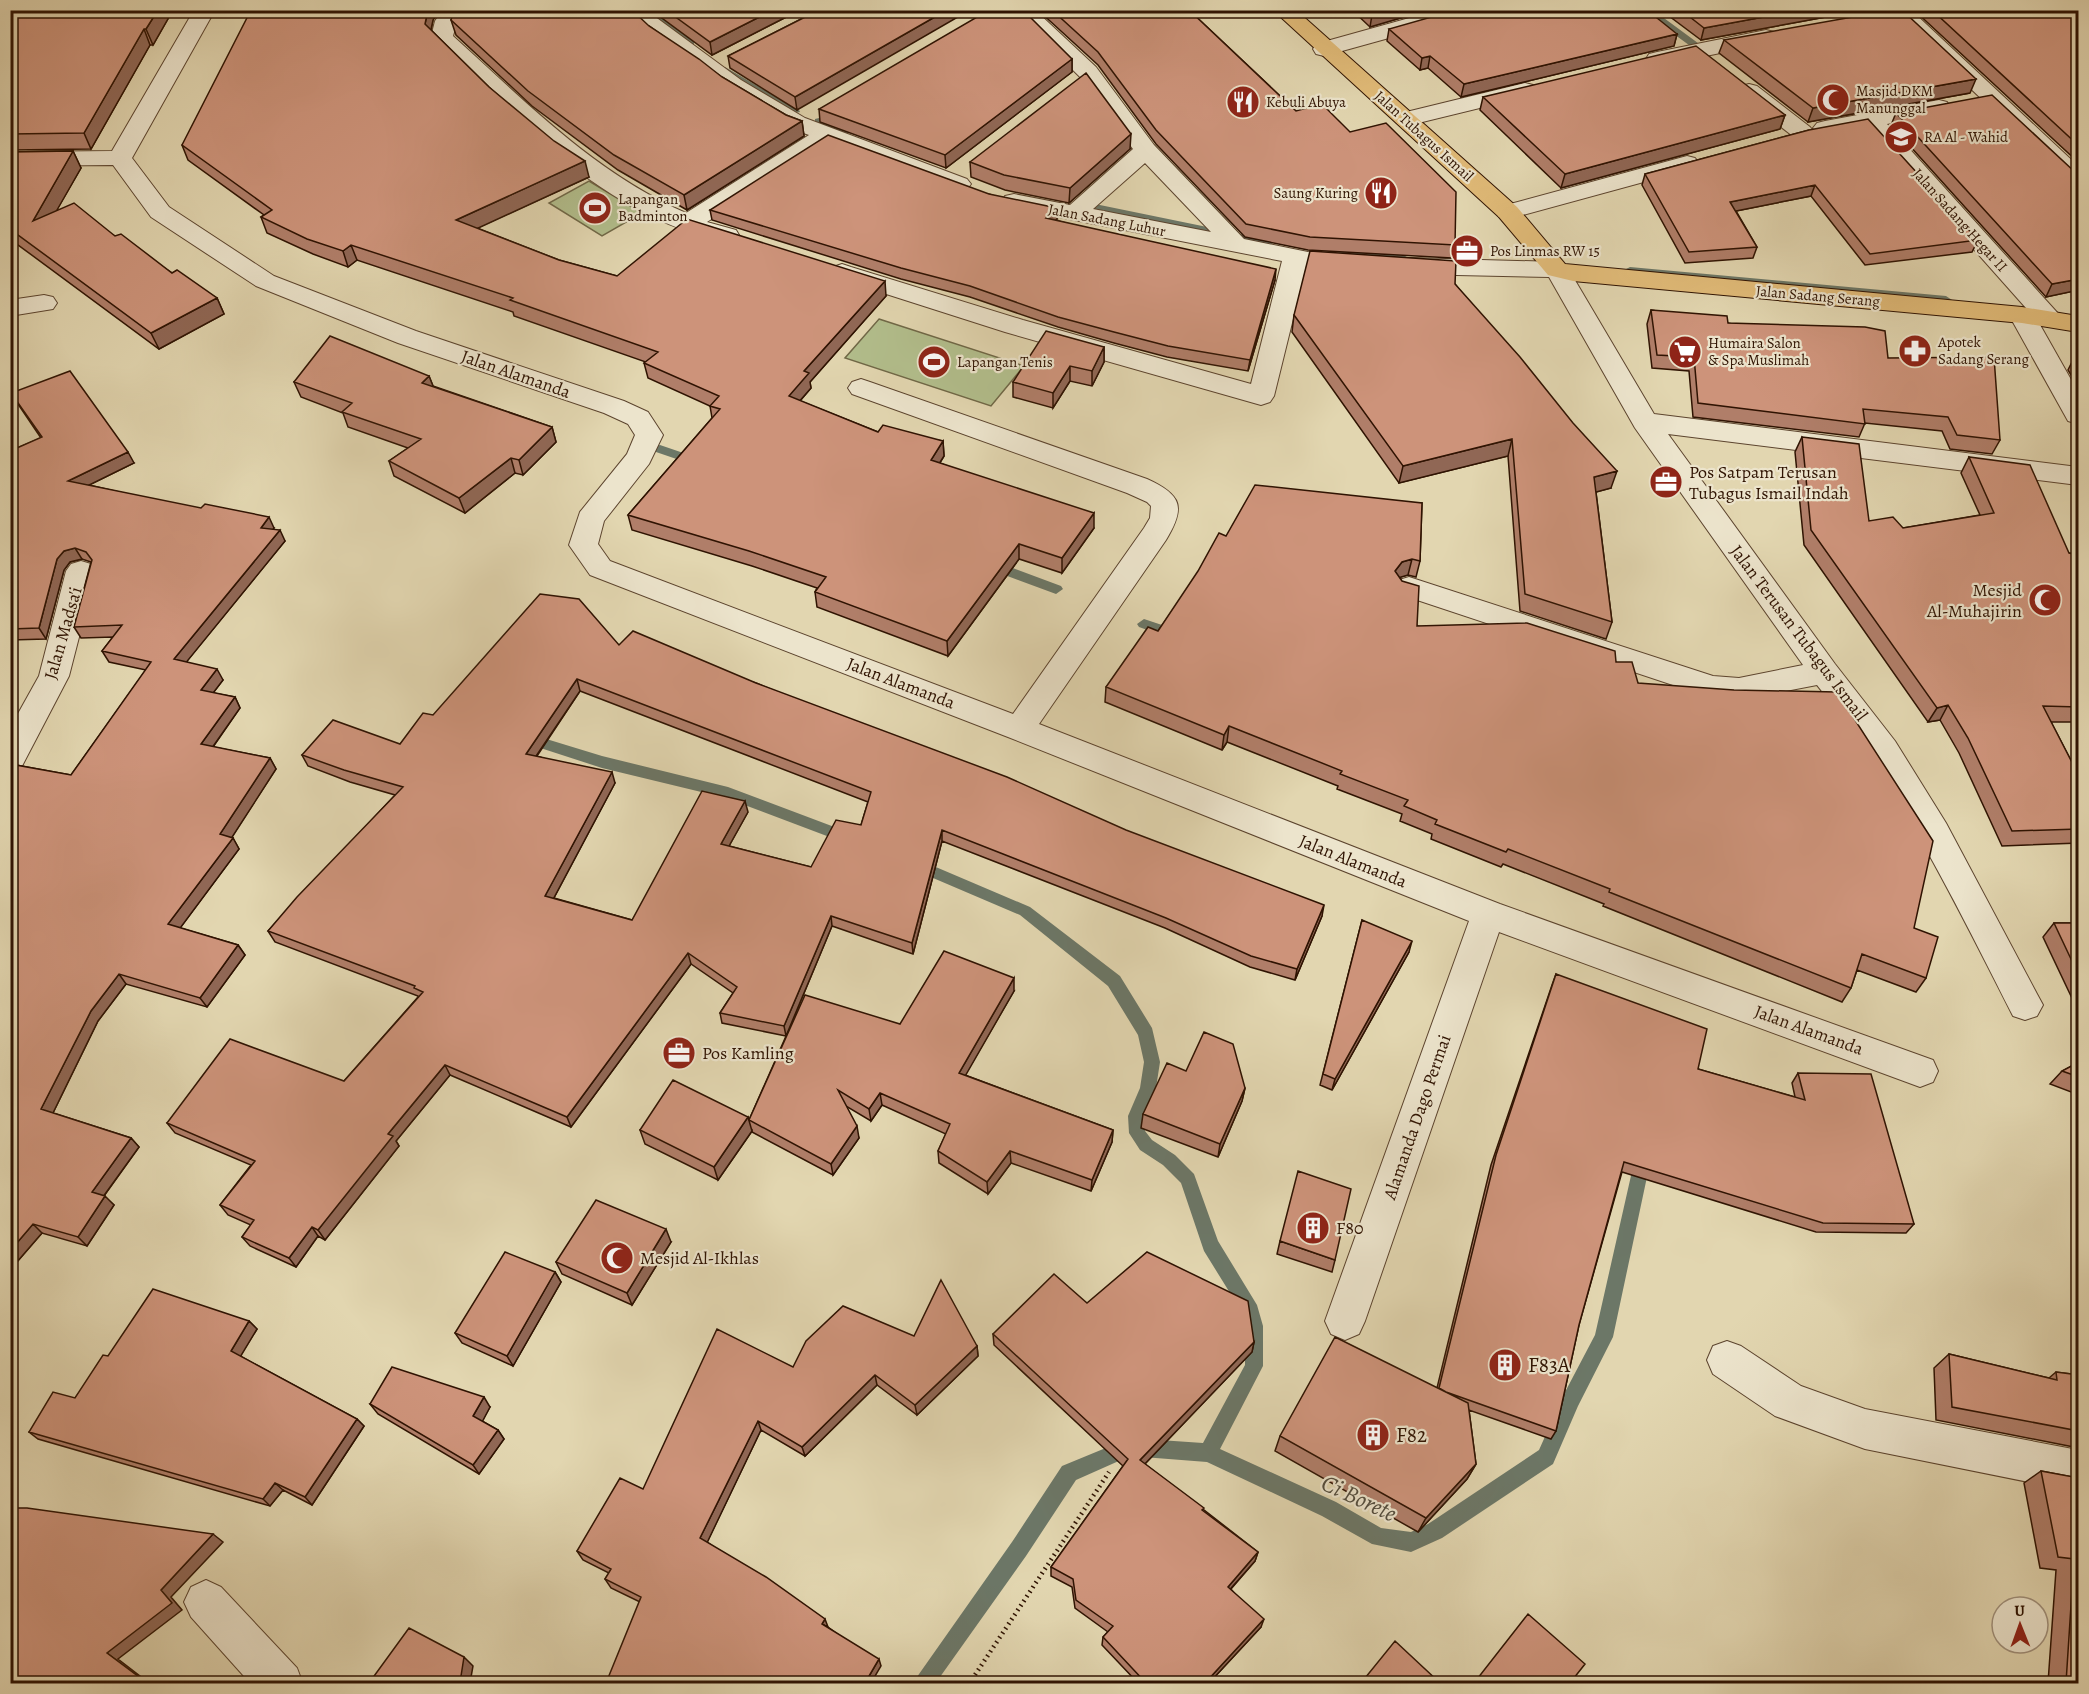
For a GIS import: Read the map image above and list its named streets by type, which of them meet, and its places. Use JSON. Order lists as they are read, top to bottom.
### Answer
{
  "streets": {
    "main road": ["Jalan Tubagus Ismail", "Jalan Sadang Serang"],
    "street": [
      "Jalan Sadang Luhur",
      "Jalan Sadang Hegar II",
      "Jalan Alamanda",
      "Jalan Madsa'i",
      "Jalan Terusan Tubagus Ismail",
      "Alamanda Dago Permai"
    ]
  },
  "crossings": [
    ["Jalan Tubagus Ismail", "Jalan Sadang Luhur"],
    ["Jalan Tubagus Ismail", "Jalan Sadang Serang"],
    ["Jalan Tubagus Ismail", "Jalan Terusan Tubagus Ismail"],
    ["Jalan Sadang Luhur", "Jalan Sadang Serang"],
    ["Jalan Sadang Luhur", "Jalan Terusan Tubagus Ismail"],
    ["Jalan Sadang Hegar II", "Jalan Sadang Serang"],
    ["Jalan Sadang Serang", "Jalan Terusan Tubagus Ismail"],
    ["Jalan Alamanda", "Alamanda Dago Permai"]
  ],
  "water": ["Ci Borete"],
  "places": {
    "mosque": ["Masjid DKM Manunggal", "Mesjid Al-Muhajirin", "Mesjid Al-Ikhlas"],
    "restaurant": ["Kebuli Abuya", "Saung Kuring"],
    "school or university": ["RA Al - Wahid"],
    "sports": ["Lapangan Badminton", "Lapangan Tenis"],
    "office": ["Pos Linmas RW 15", "Pos Satpam Terusan Tubagus Ismail Indah", "Pos Kamling"],
    "pharmacy": ["Apotek Sadang Serang"],
    "supermarket": ["Humaira Salon & Spa Muslimah"],
    "building": ["F80", "F83A", "F82"]
  },
  "north": "top"
}
